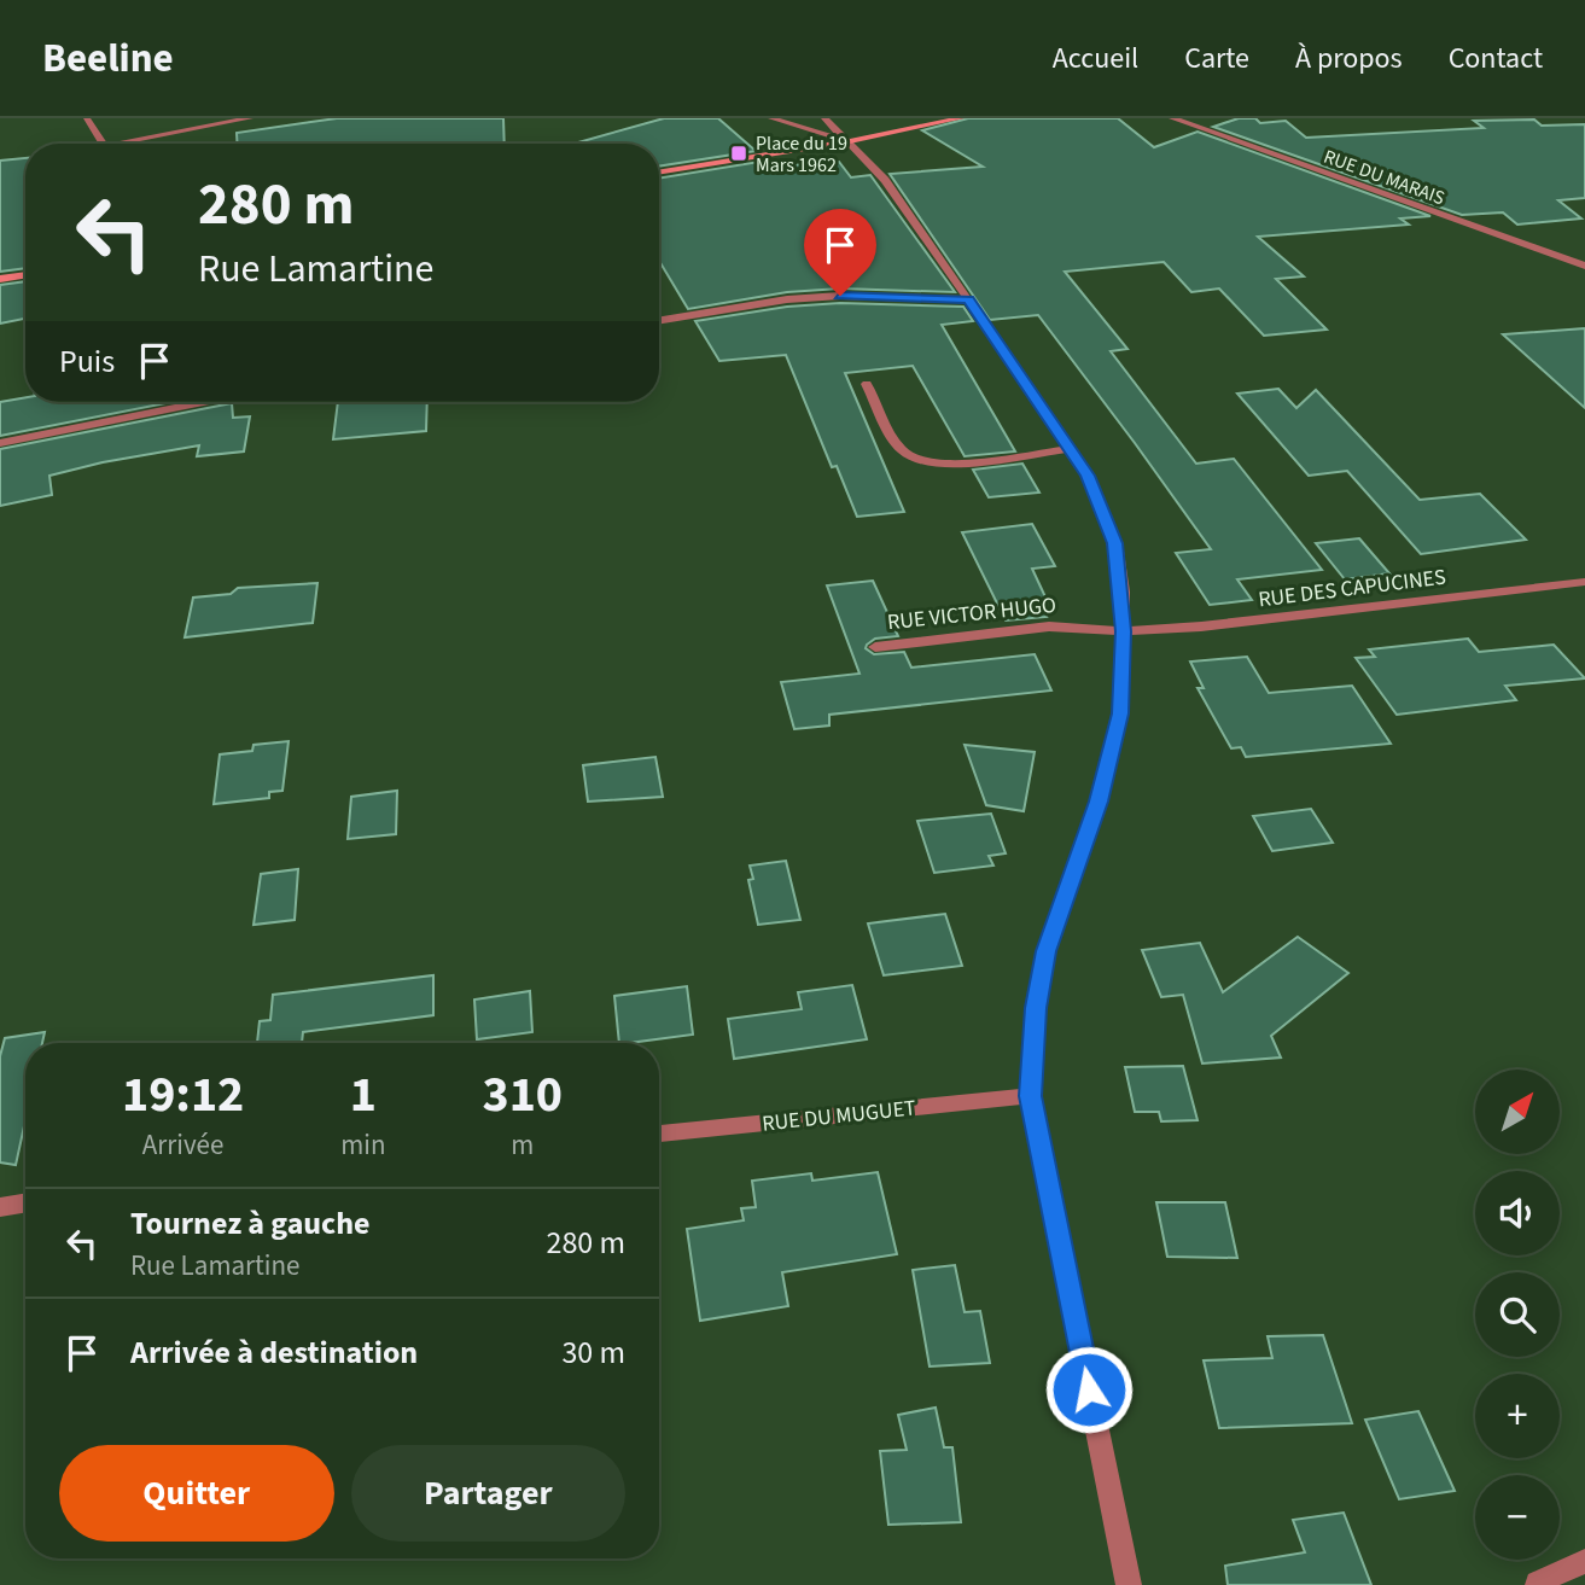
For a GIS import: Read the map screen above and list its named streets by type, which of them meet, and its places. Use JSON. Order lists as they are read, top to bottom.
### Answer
{
  "streets": {
    "street": [
      "RUE DU MARAIS",
      "RUE DES CAPUCINES",
      "RUE VICTOR HUGO",
      "RUE DU MUGUET"
    ]
  },
  "crossings": [
    ["RUE DES CAPUCINES", "RUE VICTOR HUGO"]
  ],
  "places": {
    "transit": ["Place du 19 Mars 1962"]
  },
  "north": "top right",
  "page": {
    "header": "Beeline",
    "nav": [
      "Accueil",
      "Carte",
      "À propos",
      "Contact"
    ],
    "turn": ["280 m", "Rue Lamartine"],
    "then": "Puis",
    "eta": [
      "19:12",
      "Arrivée",
      "1",
      "min",
      "310",
      "m"
    ],
    "map_buttons": ["+", "−"],
    "list": [
      {
        "name": "Tournez à gauche",
        "note": "Rue Lamartine",
        "value": "280 m"
      },
      {
        "name": "Arrivée à destination",
        "value": "30 m"
      }
    ],
    "buttons": ["Quitter", "Partager"]
  }
}
